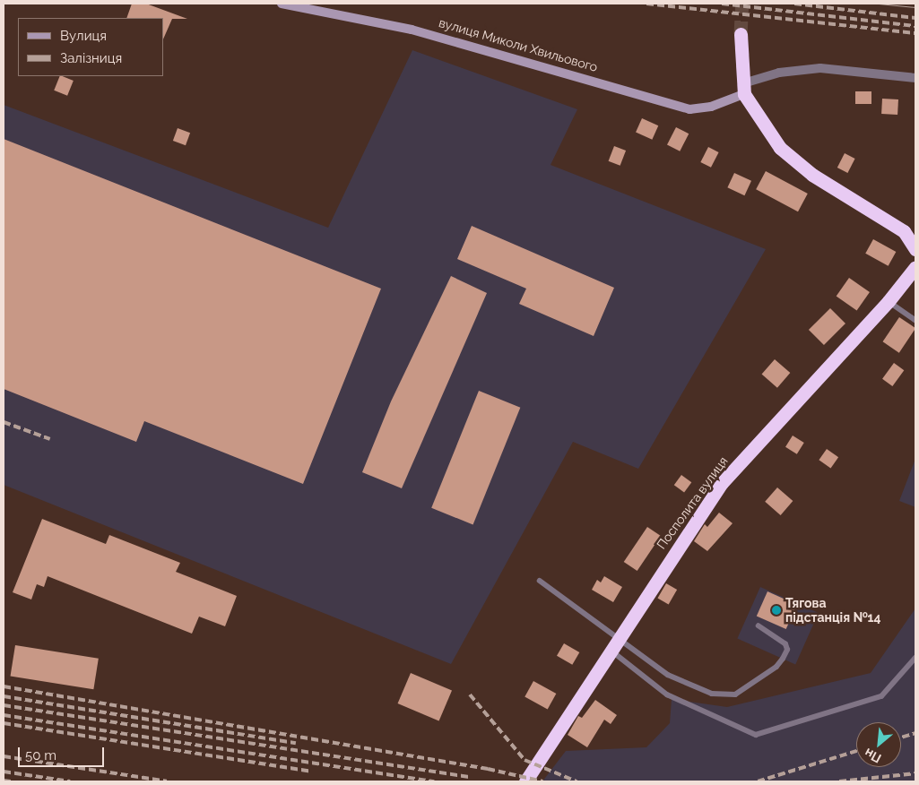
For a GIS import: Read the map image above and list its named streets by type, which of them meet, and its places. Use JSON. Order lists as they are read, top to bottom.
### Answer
{
  "streets": {
    "highway": ["Посполита вулиця"],
    "street": ["вулиця Миколи Хвильового"]
  },
  "places": ["Тягова пiдстанцiя №14"],
  "legend": ["Вулиця", "Залізниця"],
  "scale_bar": "50 m",
  "north": "bottom left"
}
